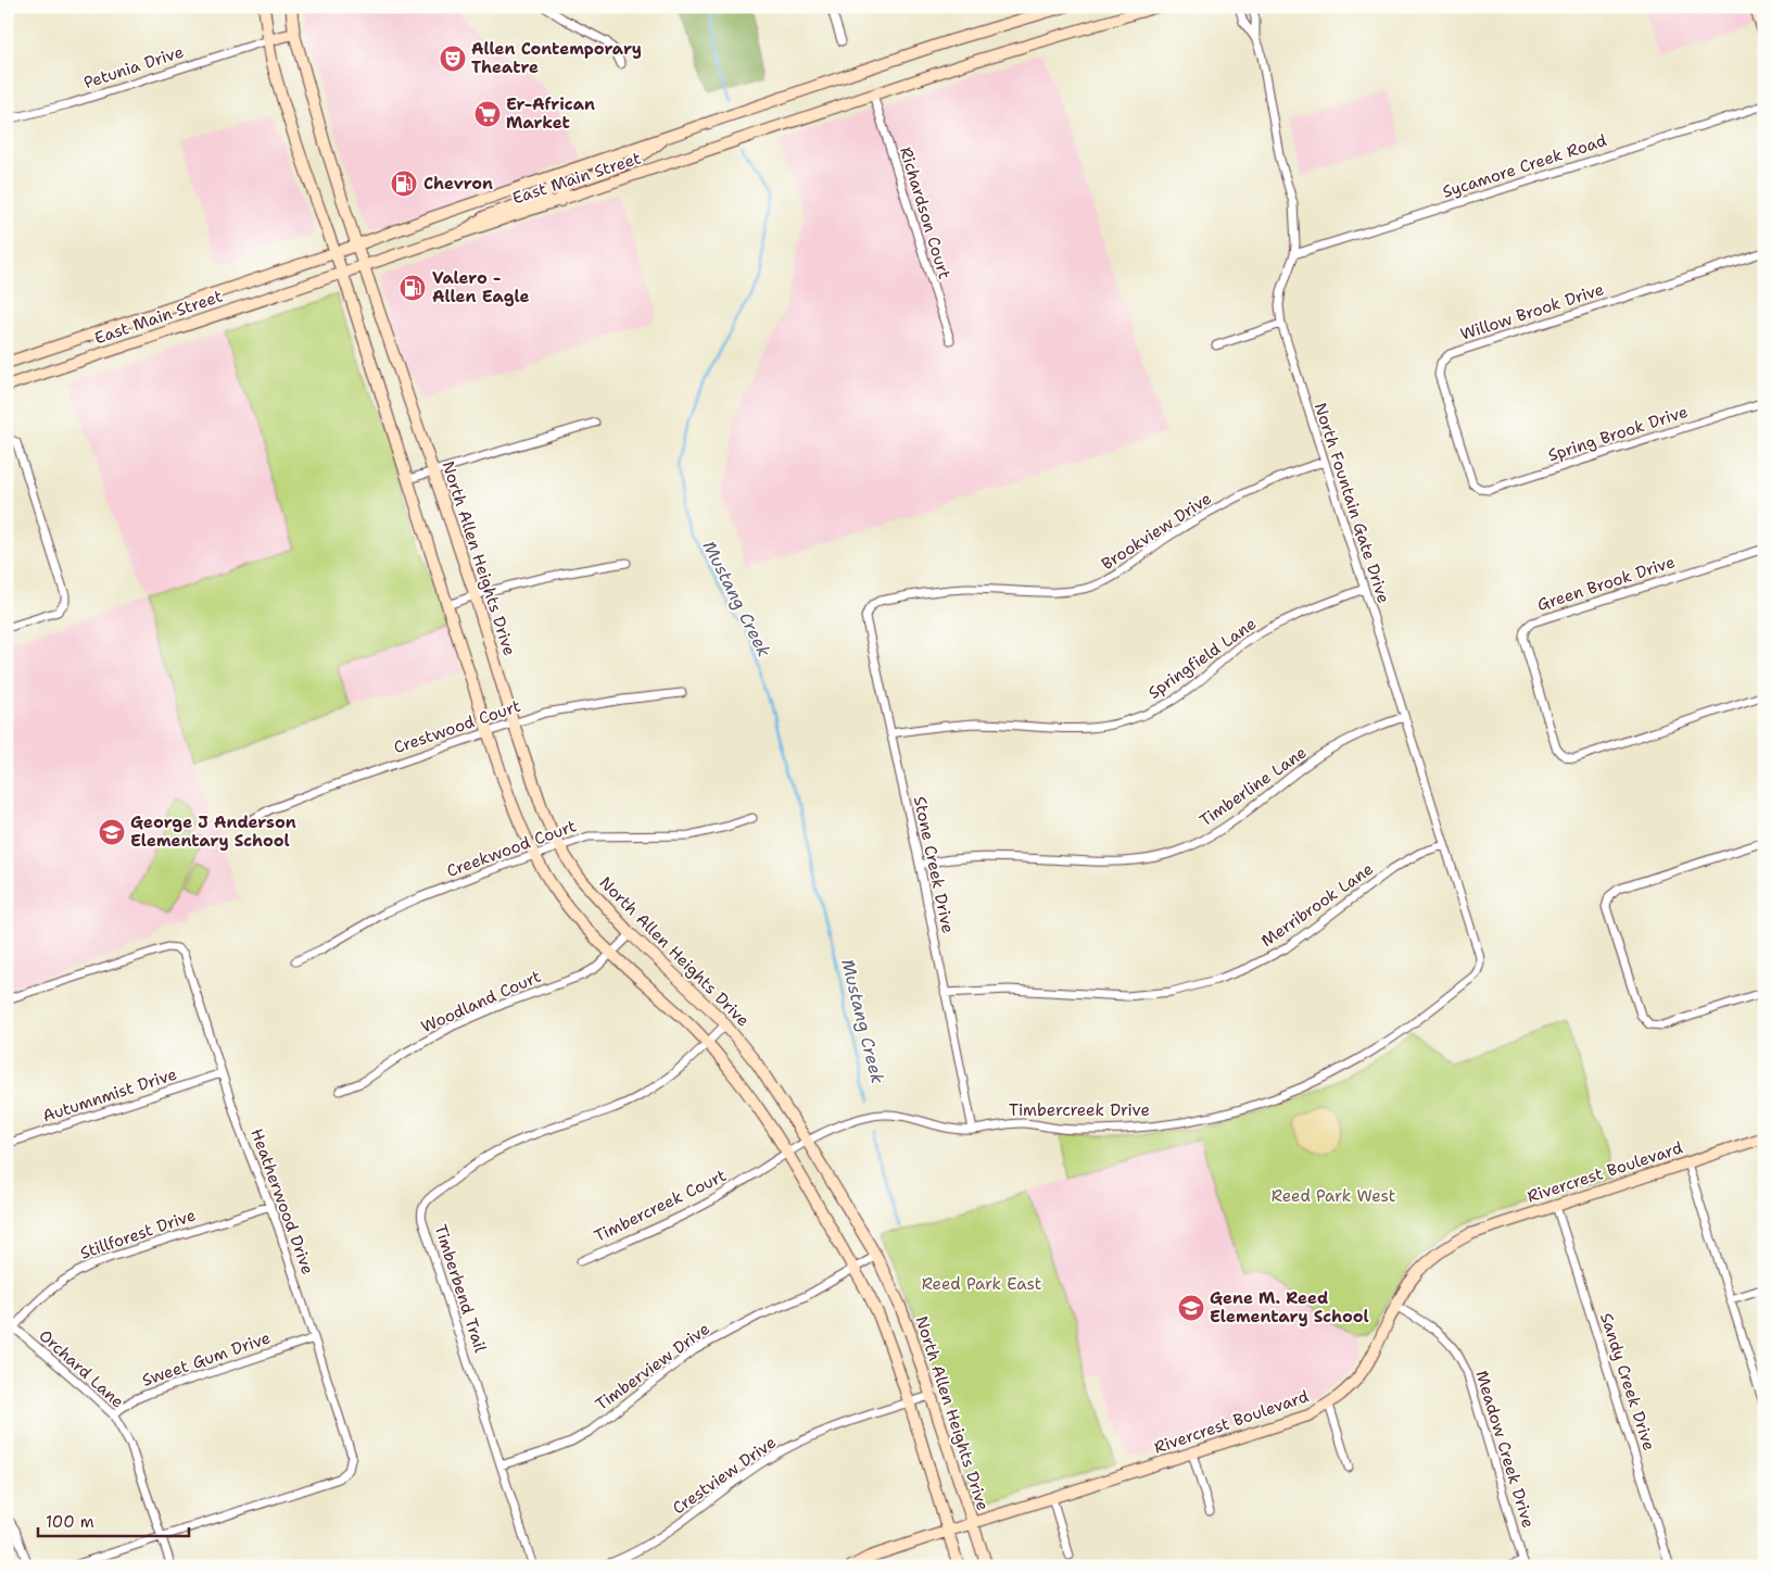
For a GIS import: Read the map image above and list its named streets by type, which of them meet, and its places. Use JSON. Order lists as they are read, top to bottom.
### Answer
{
  "streets": {
    "main road": ["East Main Street", "North Allen Heights Drive", "Rivercrest Boulevard"],
    "street": [
      "Petunia Drive",
      "Sycamore Creek Road",
      "Richardson Court",
      "Willow Brook Drive",
      "Spring Brook Drive",
      "North Fountain Gate Drive",
      "Brookview Drive",
      "Green Brook Drive",
      "Springfield Lane",
      "Crestwood Court",
      "Timberline Lane",
      "Creekwood Court",
      "Stone Creek Drive",
      "Merribrook Lane",
      "Woodland Court",
      "Autumnmist Drive",
      "Timbercreek Drive",
      "Heatherwood Drive",
      "Timbercreek Court",
      "Stillforest Drive",
      "Timberbend Trail",
      "Sweet Gum Drive",
      "Timberview Drive",
      "Orchard Lane",
      "Sandy Creek Drive",
      "Meadow Creek Drive",
      "Crestview Drive"
    ]
  },
  "crossings": [
    ["Sycamore Creek Road", "North Fountain Gate Drive"],
    ["East Main Street", "Richardson Court"],
    ["East Main Street", "North Allen Heights Drive"],
    ["Willow Brook Drive", "Spring Brook Drive"],
    ["North Fountain Gate Drive", "Brookview Drive"],
    ["North Fountain Gate Drive", "Springfield Lane"],
    ["North Fountain Gate Drive", "Timberline Lane"],
    ["North Fountain Gate Drive", "Merribrook Lane"],
    ["North Fountain Gate Drive", "Timbercreek Drive"],
    ["Brookview Drive", "Stone Creek Drive"],
    ["North Allen Heights Drive", "Crestwood Court"],
    ["North Allen Heights Drive", "Creekwood Court"],
    ["North Allen Heights Drive", "Woodland Court"],
    ["North Allen Heights Drive", "Timbercreek Drive"],
    ["North Allen Heights Drive", "Rivercrest Boulevard"],
    ["North Allen Heights Drive", "Timbercreek Court"],
    ["North Allen Heights Drive", "Timberbend Trail"],
    ["North Allen Heights Drive", "Timberview Drive"],
    ["North Allen Heights Drive", "Crestview Drive"],
    ["Springfield Lane", "Stone Creek Drive"],
    ["Timberline Lane", "Stone Creek Drive"],
    ["Stone Creek Drive", "Merribrook Lane"],
    ["Stone Creek Drive", "Timbercreek Drive"],
    ["Autumnmist Drive", "Heatherwood Drive"],
    ["Timbercreek Drive", "Timbercreek Court"],
    ["Rivercrest Boulevard", "Sandy Creek Drive"],
    ["Rivercrest Boulevard", "Meadow Creek Drive"],
    ["Heatherwood Drive", "Stillforest Drive"],
    ["Heatherwood Drive", "Sweet Gum Drive"],
    ["Heatherwood Drive", "Orchard Lane"],
    ["Stillforest Drive", "Orchard Lane"],
    ["Timberbend Trail", "Timberview Drive"],
    ["Sweet Gum Drive", "Orchard Lane"]
  ],
  "water": ["Mustang Creek"],
  "parks": ["Reed Park West", "Reed Park East"],
  "places": {
    "theatre": ["Allen Contemporary Theatre"],
    "supermarket": ["Er-African Market"],
    "fuel station": ["Chevron", "Valero - Allen Eagle"],
    "school or university": ["George J Anderson Elementary School", "Gene M. Reed Elementary School"]
  },
  "scale_bar": "100 m"
}
